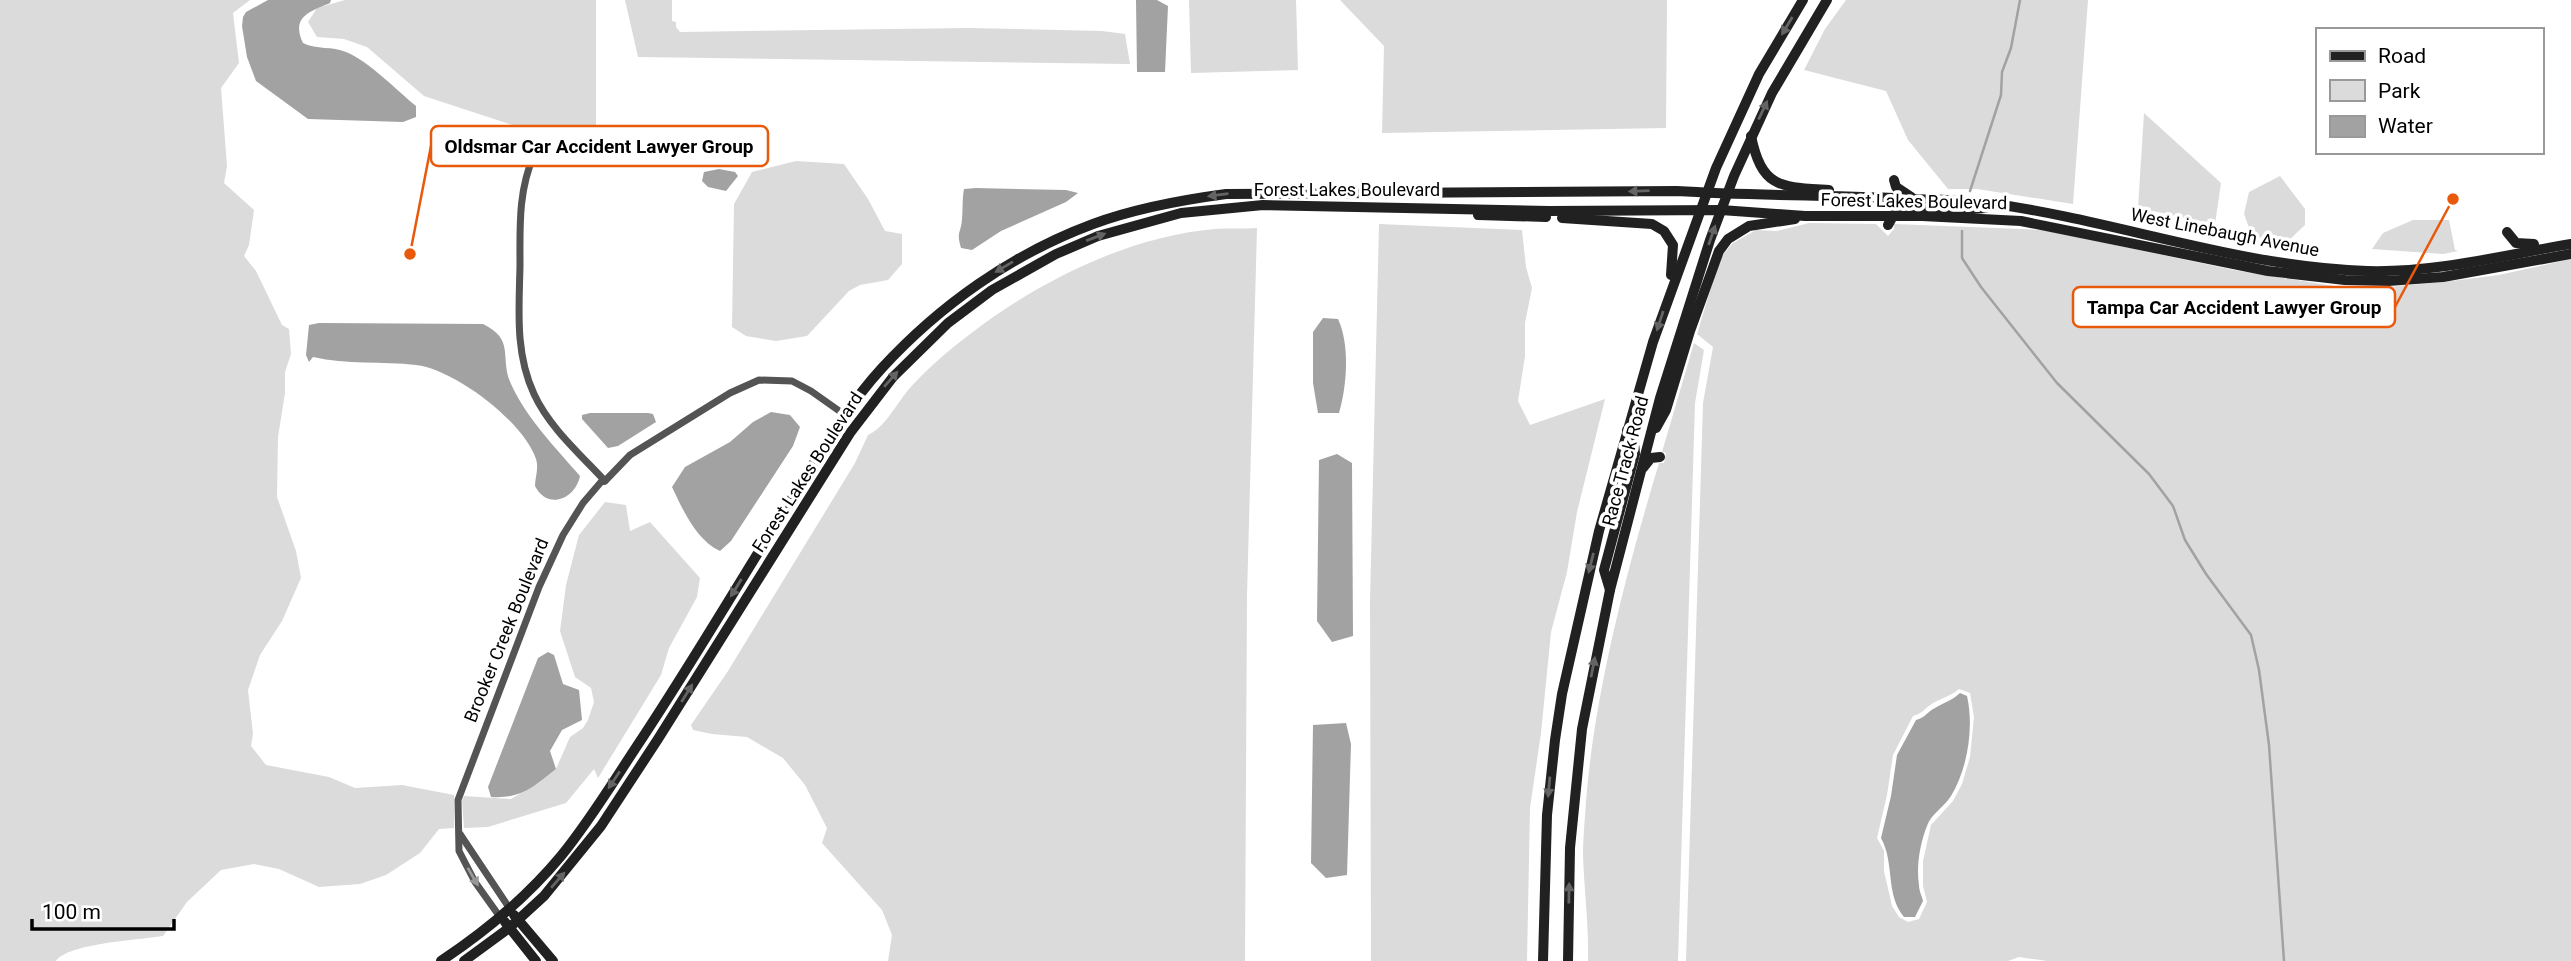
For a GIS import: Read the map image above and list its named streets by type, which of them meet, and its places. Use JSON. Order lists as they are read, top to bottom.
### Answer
{
  "streets": {
    "main road": [
      "Forest Lakes Boulevard",
      "West Linebaugh Avenue",
      "Race Track Road",
      "Brooker Creek Boulevard"
    ]
  },
  "crossings": [
    ["Forest Lakes Boulevard", "West Linebaugh Avenue"],
    ["Forest Lakes Boulevard", "Race Track Road"],
    ["Forest Lakes Boulevard", "Brooker Creek Boulevard"]
  ],
  "places": ["Tampa Car Accident Lawyer Group", "Oldsmar Car Accident Lawyer Group"],
  "legend": ["Road", "Park", "Water"],
  "scale_bar": "100 m"
}
